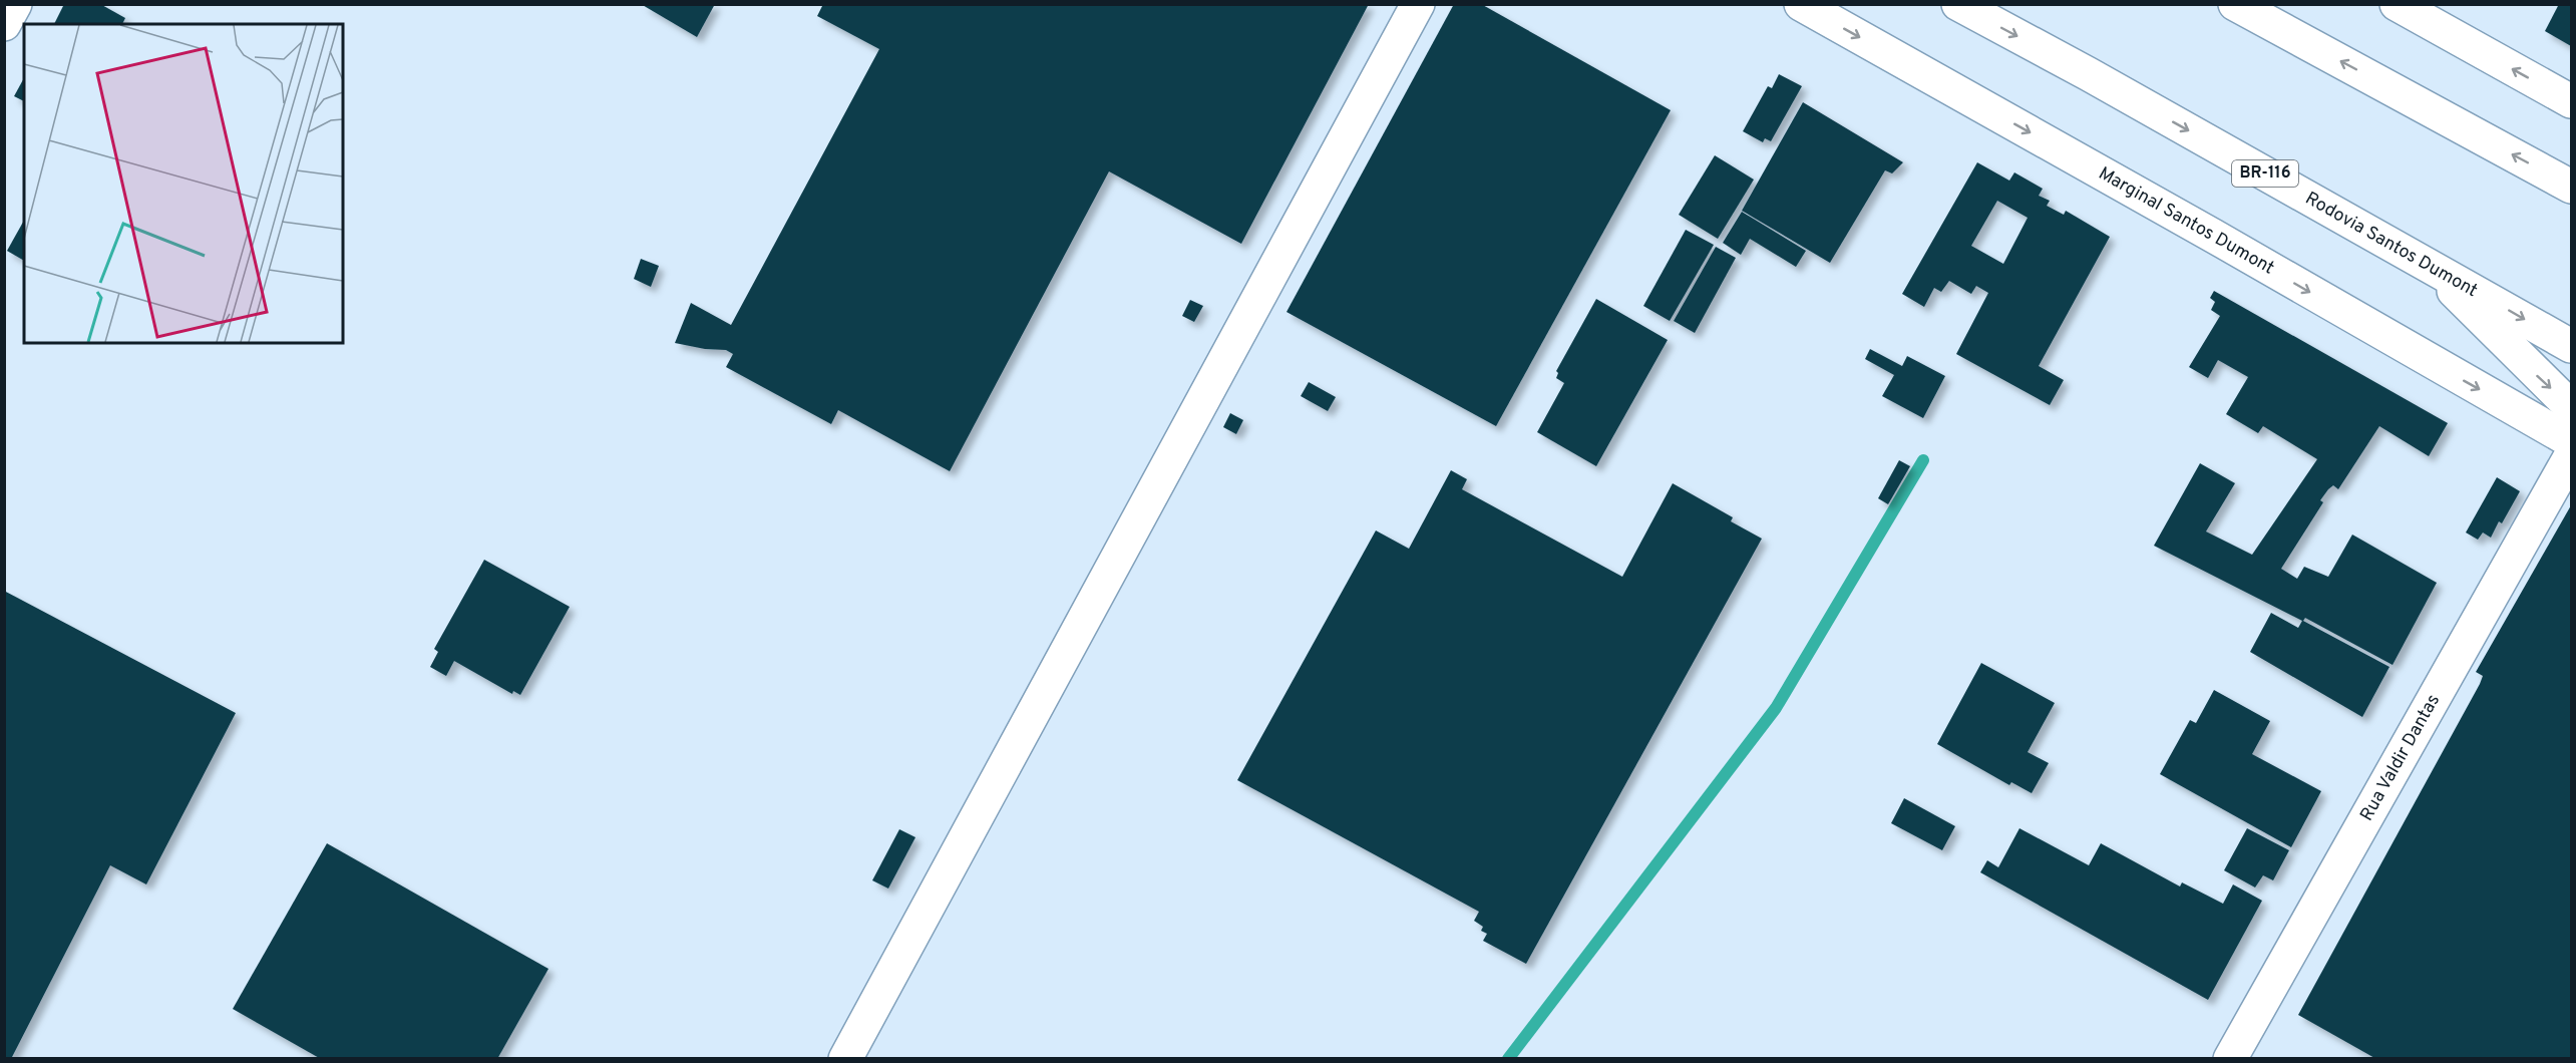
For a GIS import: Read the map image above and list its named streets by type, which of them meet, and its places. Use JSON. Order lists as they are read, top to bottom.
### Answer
{
  "streets": {
    "main road": [
      "BR-116",
      "Marginal Santos Dumont",
      "Rodovia Santos Dumont",
      "Rua Valdir Dantas"
    ]
  }
}
